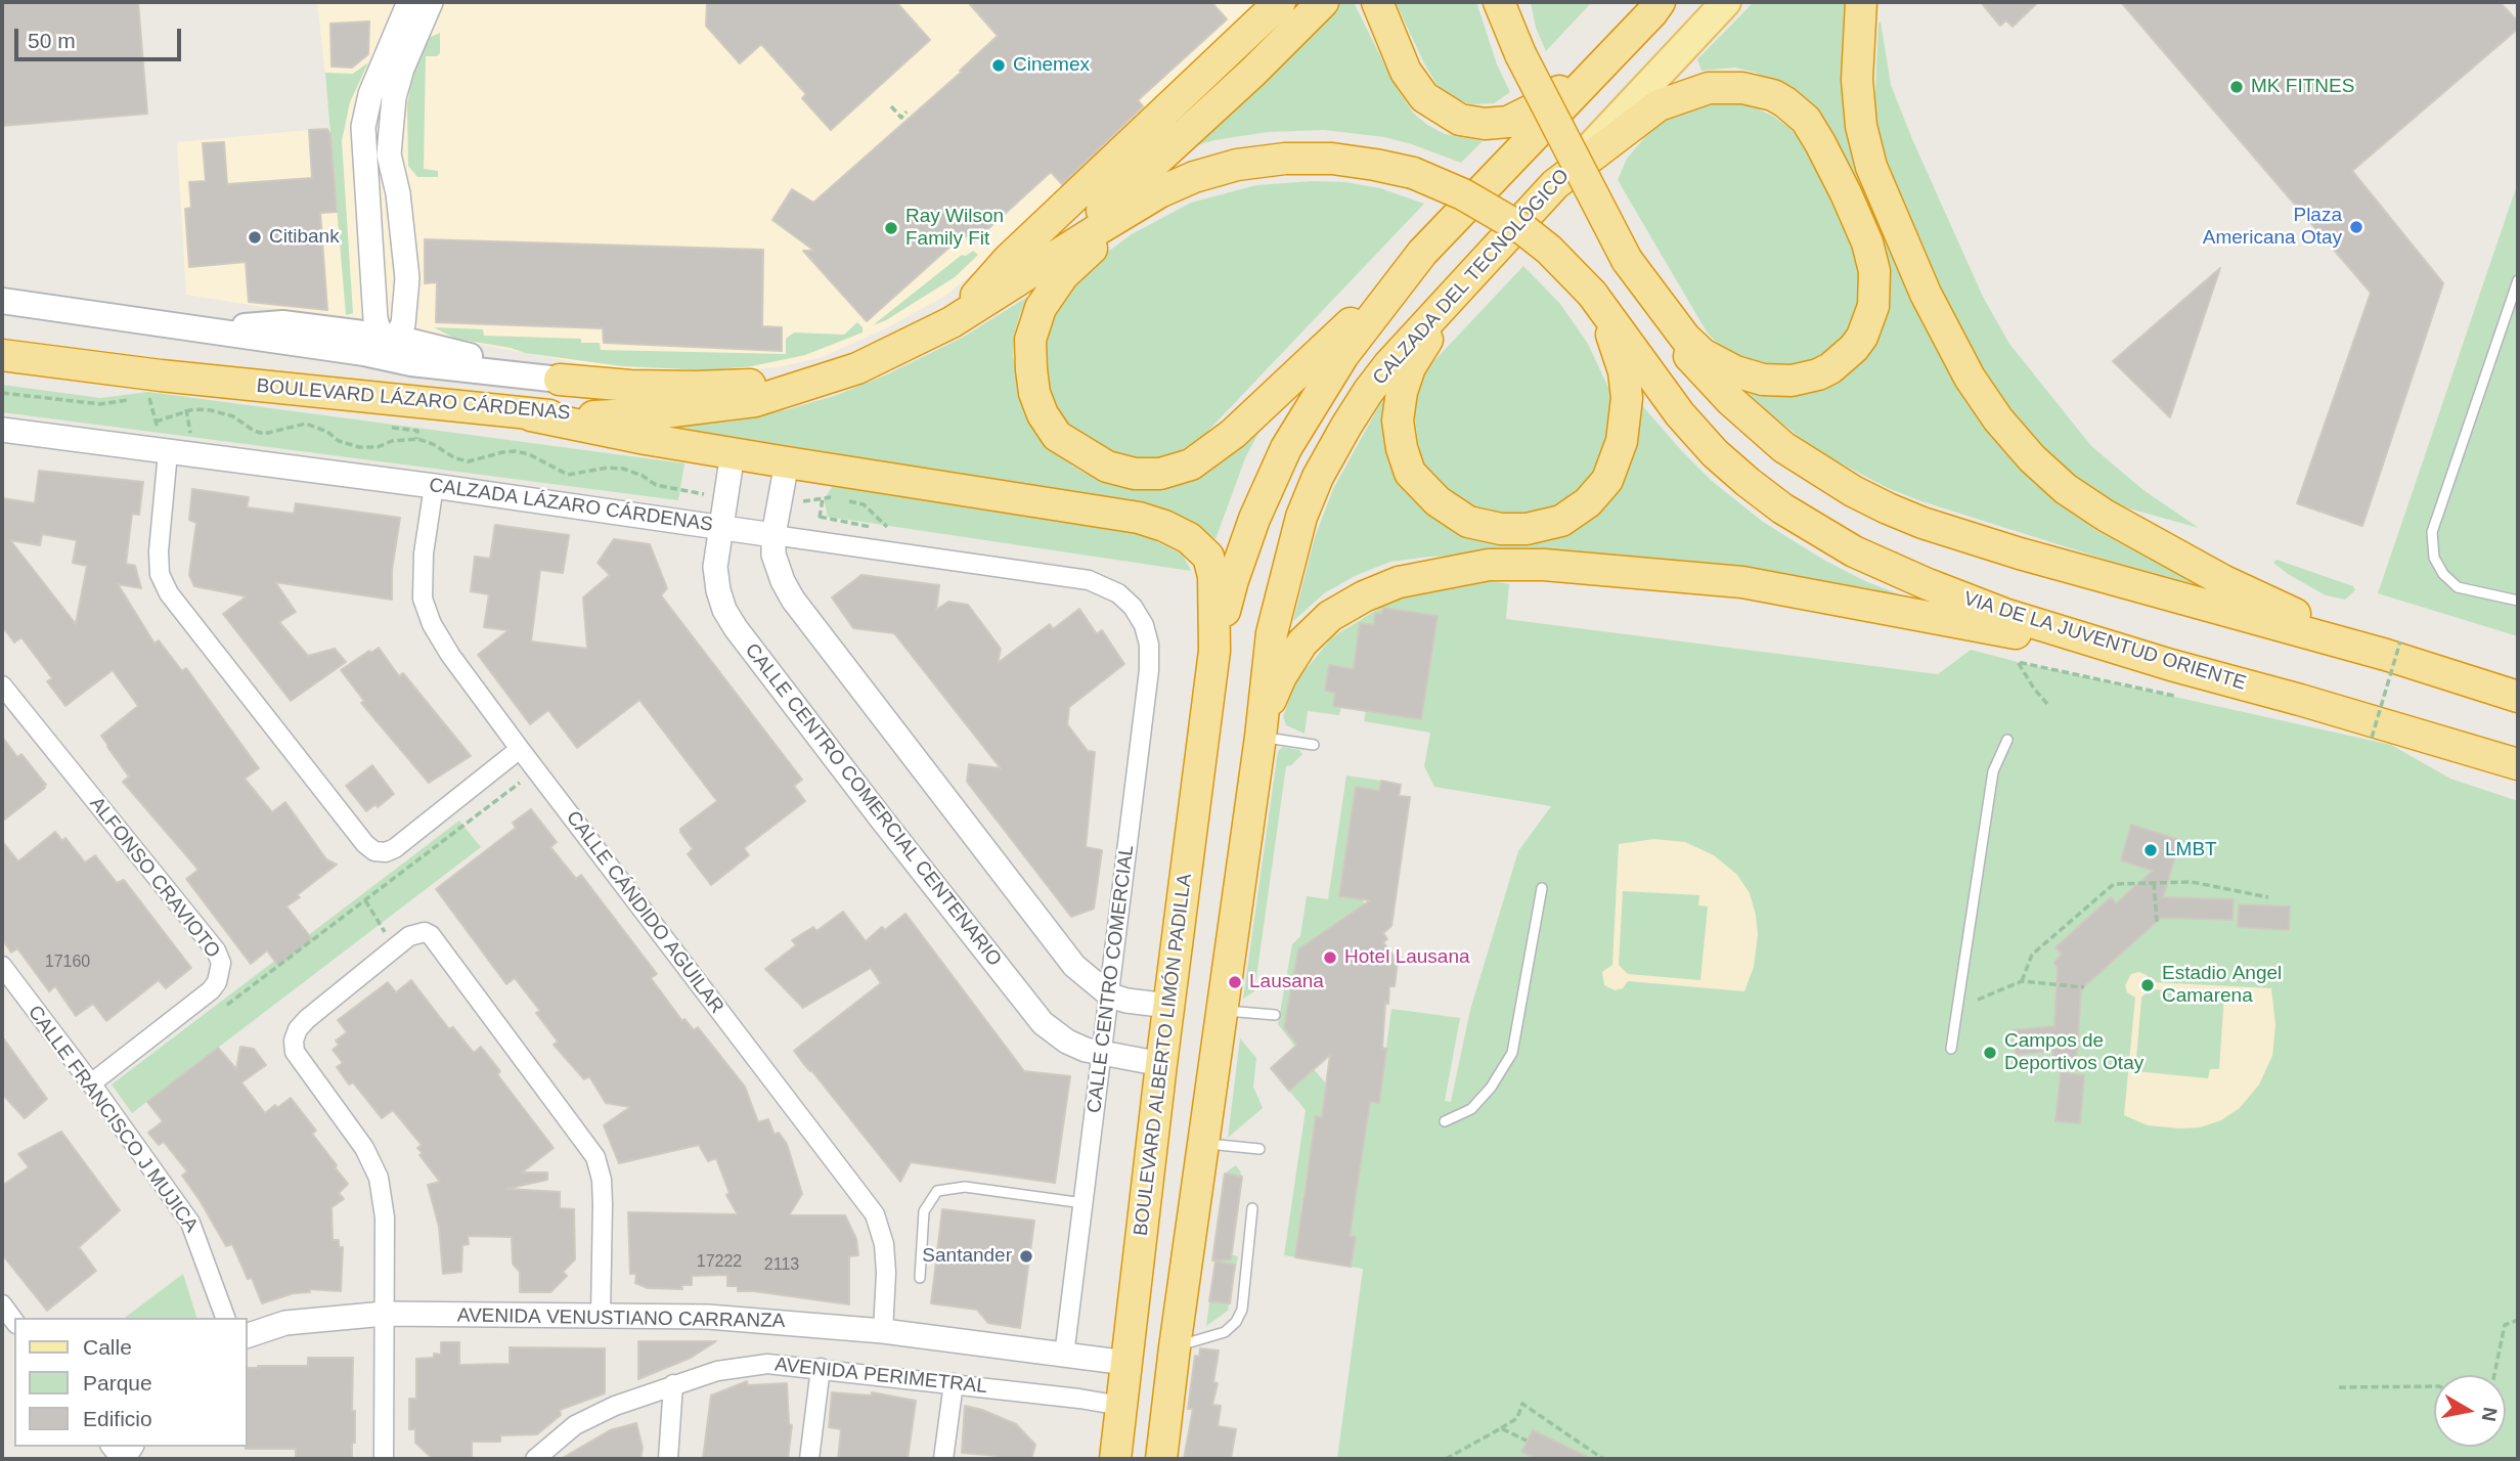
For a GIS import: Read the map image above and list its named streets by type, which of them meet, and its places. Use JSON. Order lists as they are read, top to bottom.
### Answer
{
  "streets": {
    "highway": [
      "CALZADA DEL TECNOLÓGICO",
      "BOULEVARD LÁZARO CÁRDENAS",
      "VIA DE LA JUVENTUD ORIENTE",
      "BOULEVARD ALBERTO LIMÓN PADILLA"
    ],
    "street": [
      "CALZADA LÁZARO CÁRDENAS",
      "CALLE CENTRO COMERCIAL CENTENARIO",
      "ALFONSO CRAVIOTO",
      "CALLE CÁNDIDO AGUILAR",
      "CALLE CENTRO COMERCIAL",
      "CALLE FRANCISCO J MUJICA",
      "AVENIDA VENUSTIANO CARRANZA",
      "AVENIDA PERIMETRAL"
    ]
  },
  "crossings": [
    ["BOULEVARD LÁZARO CÁRDENAS", "VIA DE LA JUVENTUD ORIENTE"],
    ["CALZADA LÁZARO CÁRDENAS", "CALLE CENTRO COMERCIAL CENTENARIO"],
    ["CALZADA LÁZARO CÁRDENAS", "CALLE CÁNDIDO AGUILAR"],
    ["CALZADA LÁZARO CÁRDENAS", "CALLE CENTRO COMERCIAL"],
    ["CALLE CENTRO COMERCIAL CENTENARIO", "CALLE CENTRO COMERCIAL"],
    ["CALLE CENTRO COMERCIAL CENTENARIO", "BOULEVARD ALBERTO LIMÓN PADILLA"],
    ["ALFONSO CRAVIOTO", "CALLE FRANCISCO J MUJICA"],
    ["CALLE CÁNDIDO AGUILAR", "AVENIDA VENUSTIANO CARRANZA"],
    ["CALLE CENTRO COMERCIAL", "AVENIDA VENUSTIANO CARRANZA"],
    ["BOULEVARD ALBERTO LIMÓN PADILLA", "AVENIDA VENUSTIANO CARRANZA"],
    ["BOULEVARD ALBERTO LIMÓN PADILLA", "AVENIDA PERIMETRAL"]
  ],
  "places": [
    "Cinemex",
    "MK FITNES",
    "Plaza Americana Otay",
    "Ray Wilson Family Fit",
    "Citibank",
    "LMBT",
    "Hotel Lausana",
    "Lausana",
    "Estadio Angel Camarena",
    "Campos de Deportivos Otay",
    "Santander"
  ],
  "house_numbers": ["17160", "17222", "2113"],
  "legend": ["Calle", "Parque", "Edificio"],
  "scale_bar": "50 m",
  "north": "right"
}
